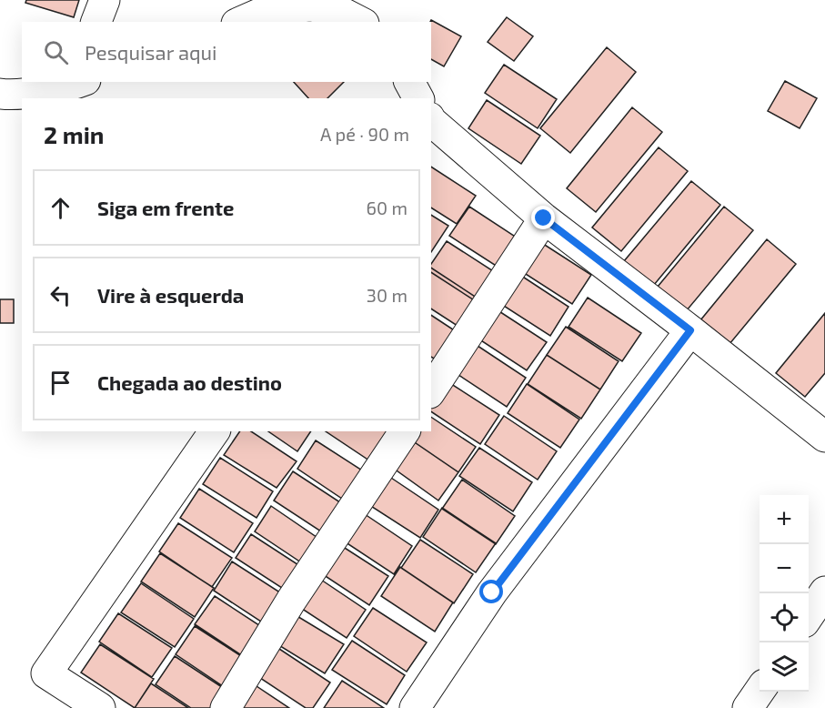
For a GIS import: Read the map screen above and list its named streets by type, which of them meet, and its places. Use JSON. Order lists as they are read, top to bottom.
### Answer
{
  "page": {
    "search": "Pesquisar aqui",
    "heading": ["2 min", "A pé · 90 m"],
    "list": [
      ["Siga em frente", "60 m"],
      ["Vire à esquerda", "30 m"],
      "Chegada ao destino"
    ],
    "map_buttons": ["+", "−"]
  }
}
